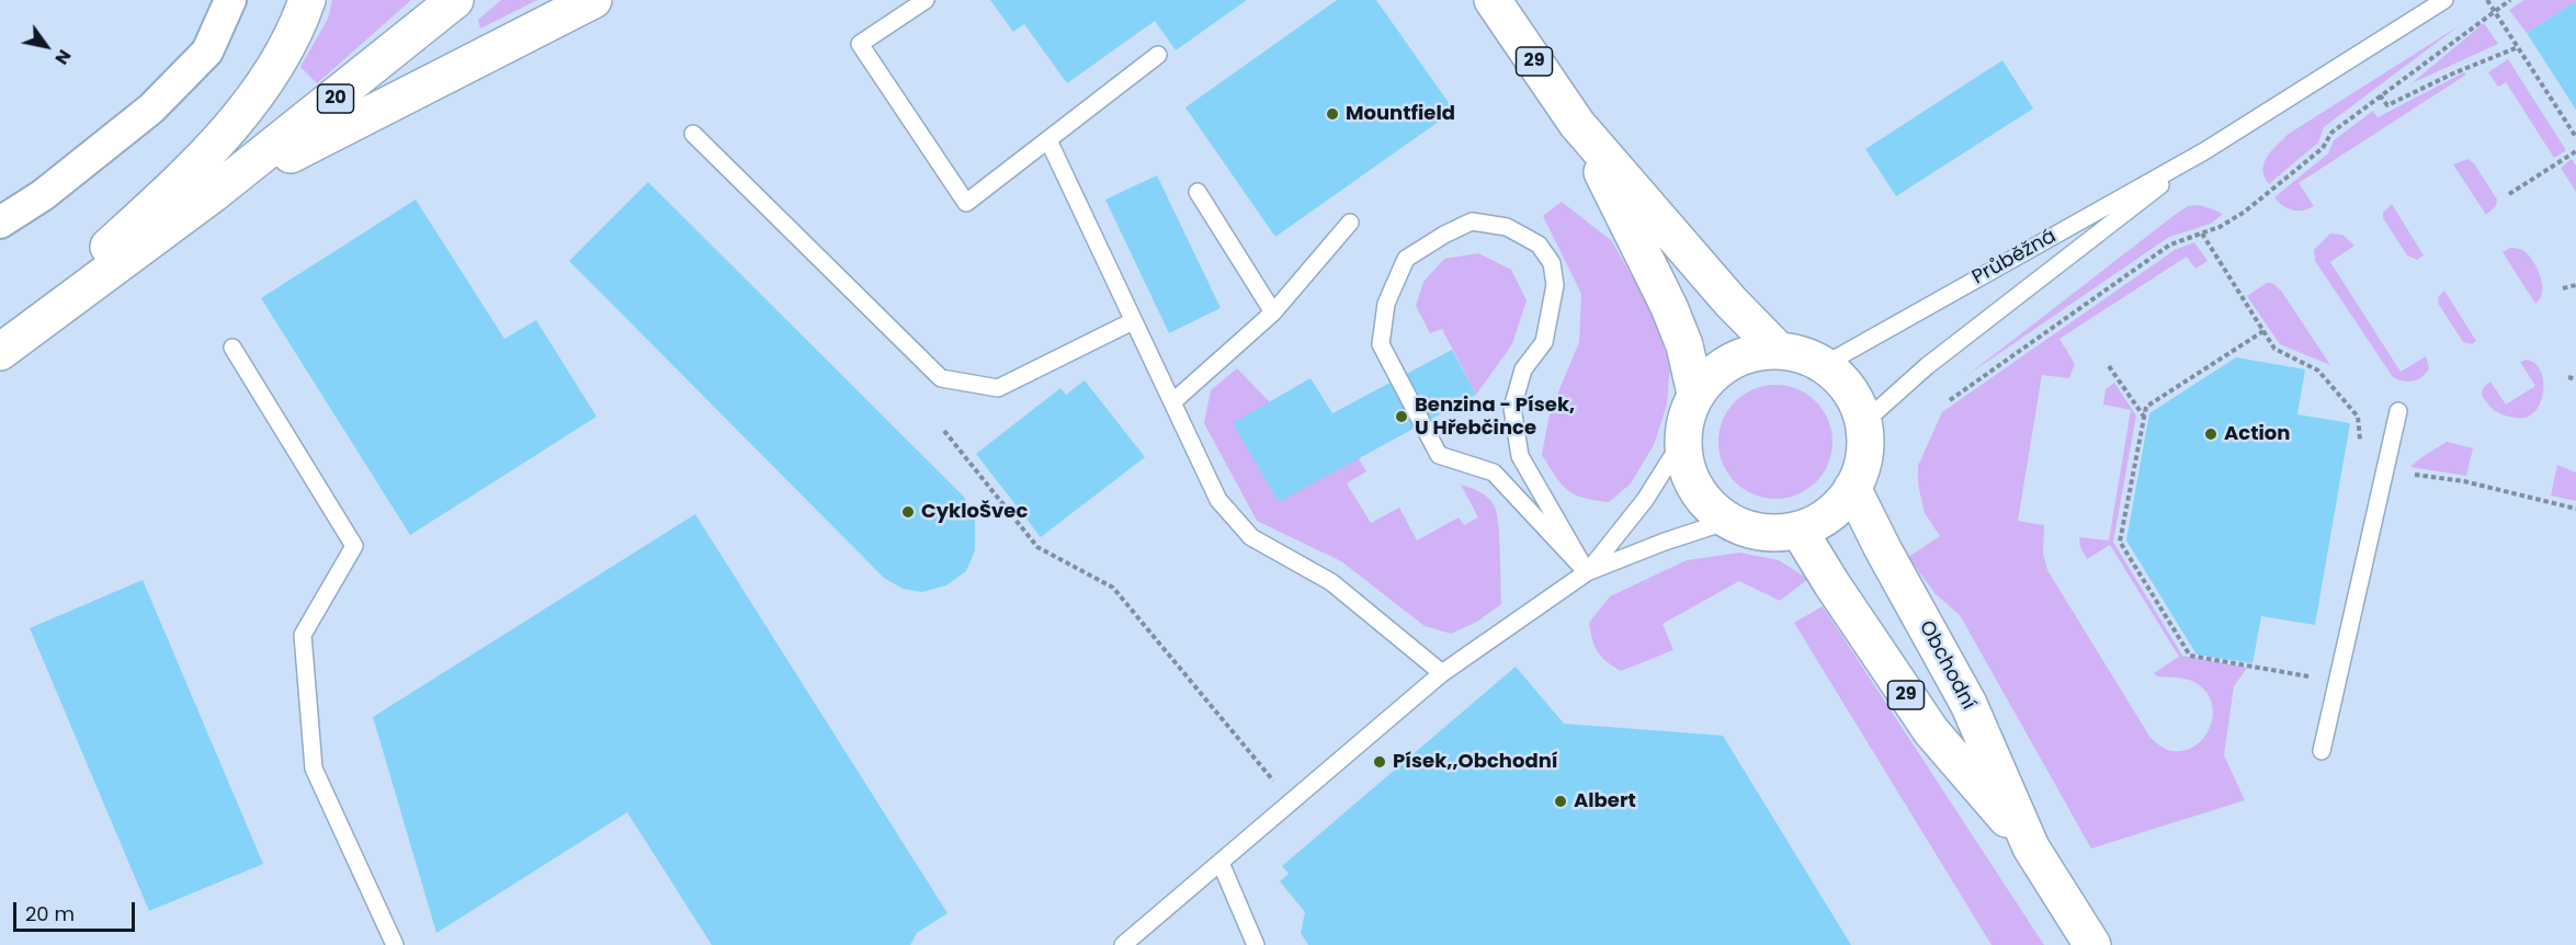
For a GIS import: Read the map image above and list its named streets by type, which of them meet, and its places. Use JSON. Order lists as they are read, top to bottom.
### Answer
{
  "streets": {
    "main road": ["29", "20", "Obchodní"],
    "lane": ["Průběžná"]
  },
  "crossings": [
    ["29", "Průběžná"],
    ["29", "Obchodní"],
    ["Průběžná", "Obchodní"]
  ],
  "places": [
    "Mountfield",
    "Benzina - Písek, U Hřebčince",
    "Action",
    "CykloŠvec",
    "Písek,,Obchodní",
    "Albert"
  ],
  "scale_bar": "20 m",
  "north": "bottom right"
}
